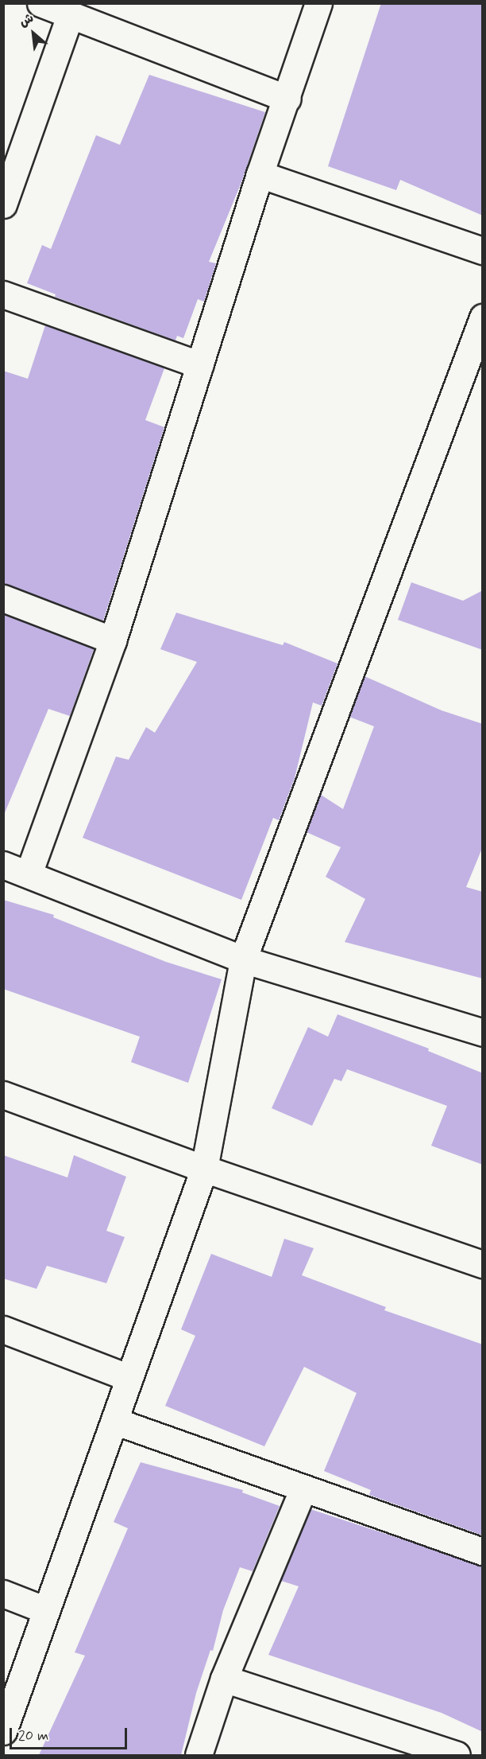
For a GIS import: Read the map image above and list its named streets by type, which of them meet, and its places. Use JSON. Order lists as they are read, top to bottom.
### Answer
{
  "scale_bar": "20 m",
  "north": "top left"
}
